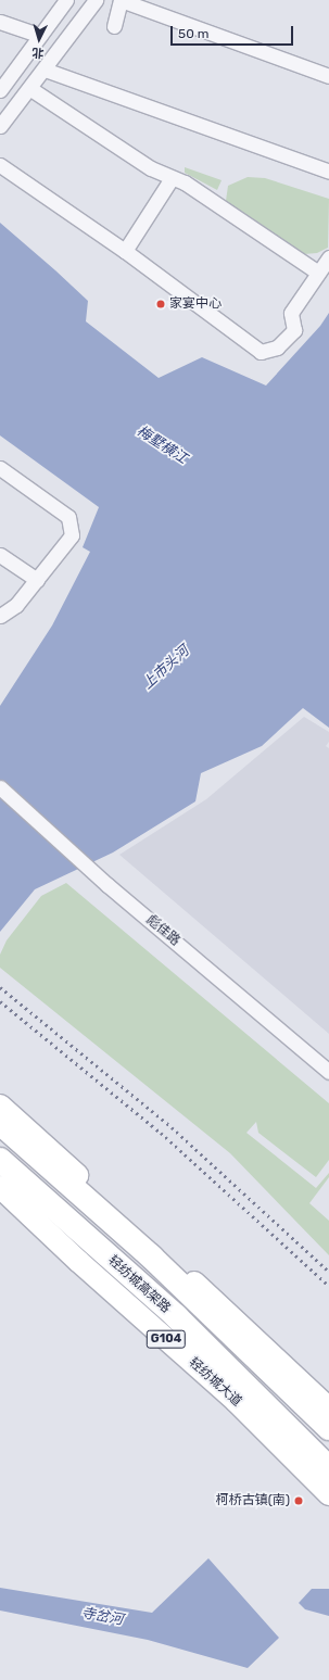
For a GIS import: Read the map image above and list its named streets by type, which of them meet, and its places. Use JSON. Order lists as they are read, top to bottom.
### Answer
{
  "streets": {
    "highway": ["轻纺城高架路"],
    "main road": ["G104", "轻纺城大道"],
    "street": ["彪佳路"]
  },
  "water": ["梅墅横江", "上市头河", "寺岔河"],
  "places": ["家宴中心", "柯桥古镇(南)"],
  "scale_bar": "50 m",
  "north": "bottom"
}
